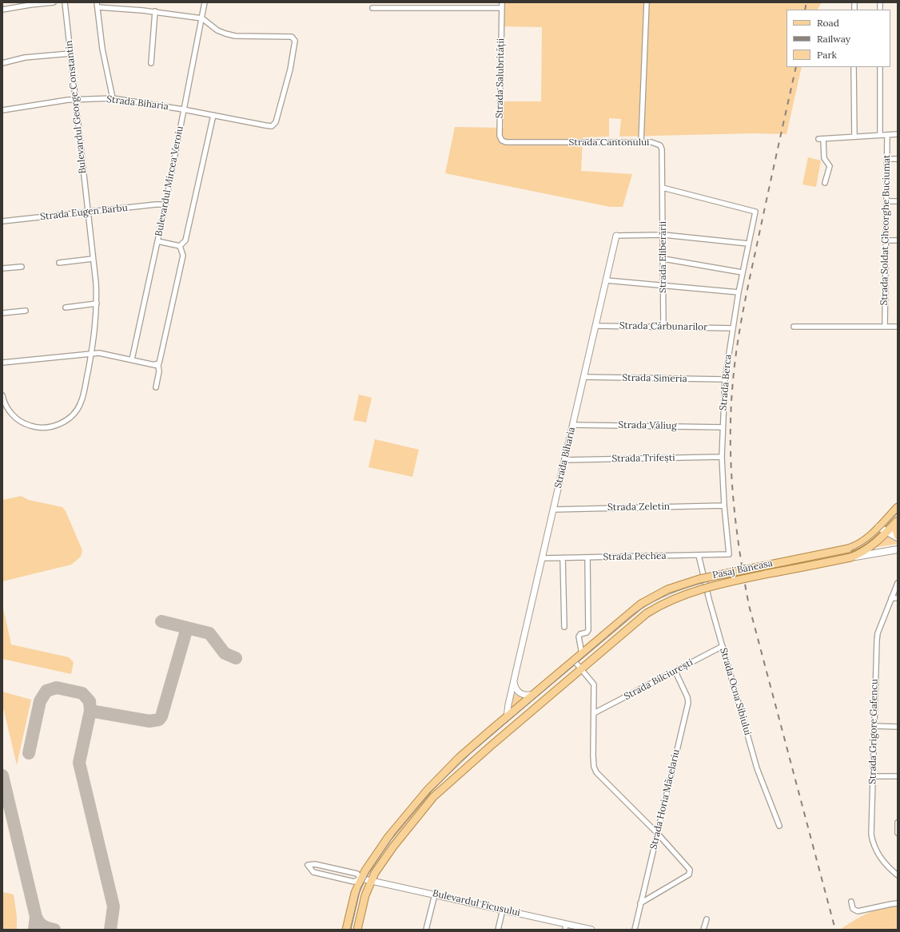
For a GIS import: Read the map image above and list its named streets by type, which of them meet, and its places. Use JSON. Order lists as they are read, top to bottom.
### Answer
{
  "streets": {
    "main road": ["Pasaj Băneasa"],
    "street": [
      "Strada Salubrității",
      "Strada Biharia",
      "Bulevardul George Constantin",
      "Strada Cantonului",
      "Bulevardul Mircea Veroiu",
      "Strada Eugen Barbu",
      "Strada Soldat Gheorghe Buciumat",
      "Strada Eliberării",
      "Strada Cărbunarilor",
      "Strada Simeria",
      "Strada Berca",
      "Strada Văliug",
      "Strada Trifești",
      "Strada Zeletin",
      "Strada Pechea",
      "Strada Bilciurești",
      "Strada Ocna Sibiului",
      "Strada Grigore Gafencu",
      "Strada Horia Măcelariu",
      "Bulevardul Ficusului"
    ]
  },
  "crossings": [
    ["Strada Salubrității", "Strada Cantonului"],
    ["Strada Biharia", "Bulevardul George Constantin"],
    ["Strada Biharia", "Bulevardul Mircea Veroiu"],
    ["Strada Biharia", "Strada Cărbunarilor"],
    ["Strada Biharia", "Strada Simeria"],
    ["Strada Biharia", "Strada Văliug"],
    ["Strada Biharia", "Strada Trifești"],
    ["Strada Biharia", "Strada Zeletin"],
    ["Strada Biharia", "Strada Pechea"],
    ["Strada Biharia", "Pasaj Băneasa"],
    ["Bulevardul George Constantin", "Strada Eugen Barbu"],
    ["Strada Cantonului", "Strada Eliberării"],
    ["Strada Cantonului", "Strada Berca"],
    ["Bulevardul Mircea Veroiu", "Strada Eugen Barbu"],
    ["Strada Eliberării", "Strada Cărbunarilor"],
    ["Strada Eliberării", "Strada Berca"],
    ["Strada Cărbunarilor", "Strada Berca"],
    ["Strada Simeria", "Strada Berca"],
    ["Strada Berca", "Strada Văliug"],
    ["Strada Berca", "Strada Trifești"],
    ["Strada Berca", "Strada Zeletin"],
    ["Strada Berca", "Strada Pechea"],
    ["Strada Pechea", "Strada Ocna Sibiului"],
    ["Pasaj Băneasa", "Bulevardul Ficusului"],
    ["Strada Bilciurești", "Strada Ocna Sibiului"],
    ["Strada Bilciurești", "Strada Horia Măcelariu"]
  ],
  "legend": ["Road", "Railway", "Park"]
}
